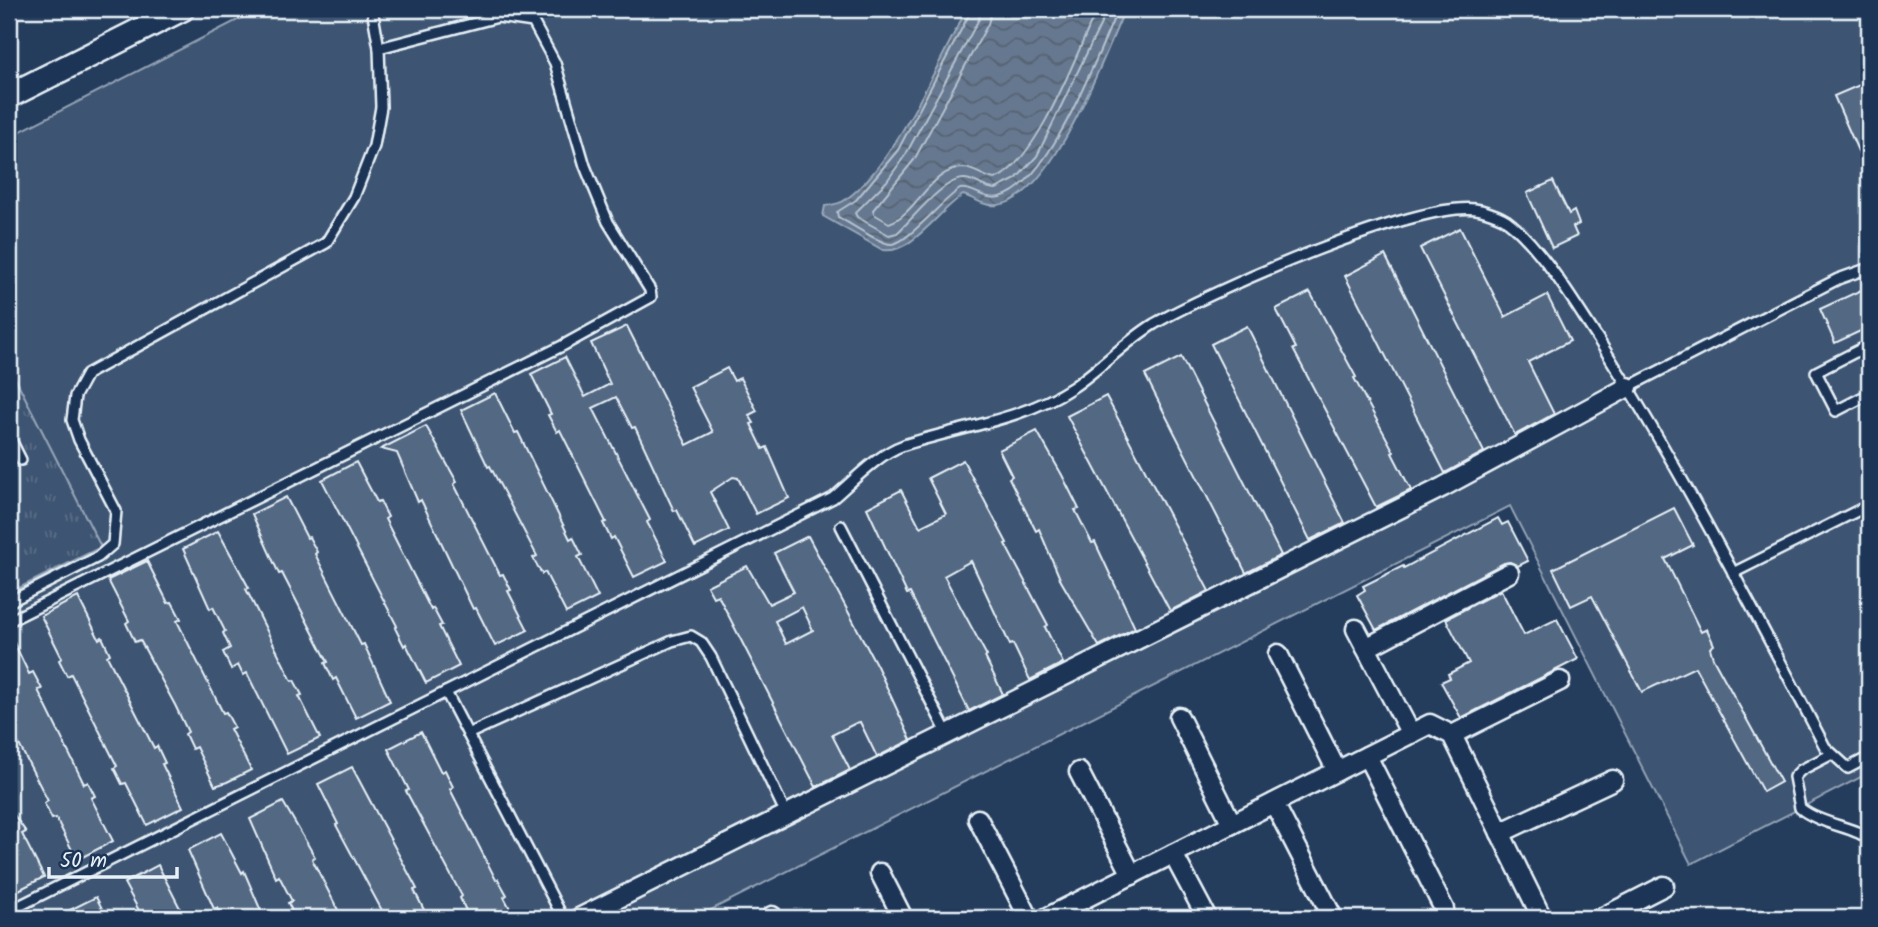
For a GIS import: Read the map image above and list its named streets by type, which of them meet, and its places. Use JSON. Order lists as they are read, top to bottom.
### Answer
{
  "scale_bar": "50 m"
}
